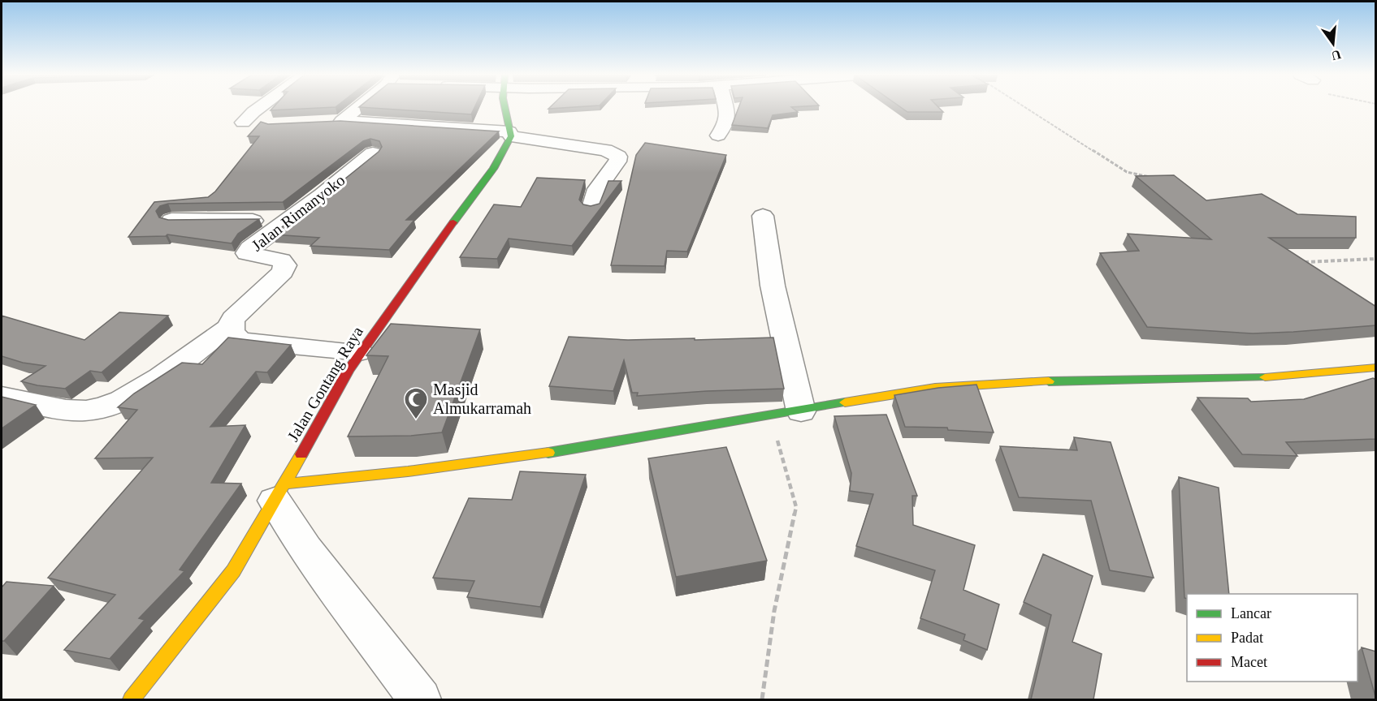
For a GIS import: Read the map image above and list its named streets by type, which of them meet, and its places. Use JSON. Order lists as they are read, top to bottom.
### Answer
{
  "streets": {
    "street": ["Jalan Rimanyoko", "Jalan Gontang Raya"]
  },
  "places": {
    "mosque": ["Masjid Almukarramah"]
  },
  "legend": ["Lancar", "Padat", "Macet"],
  "north": "bottom"
}
